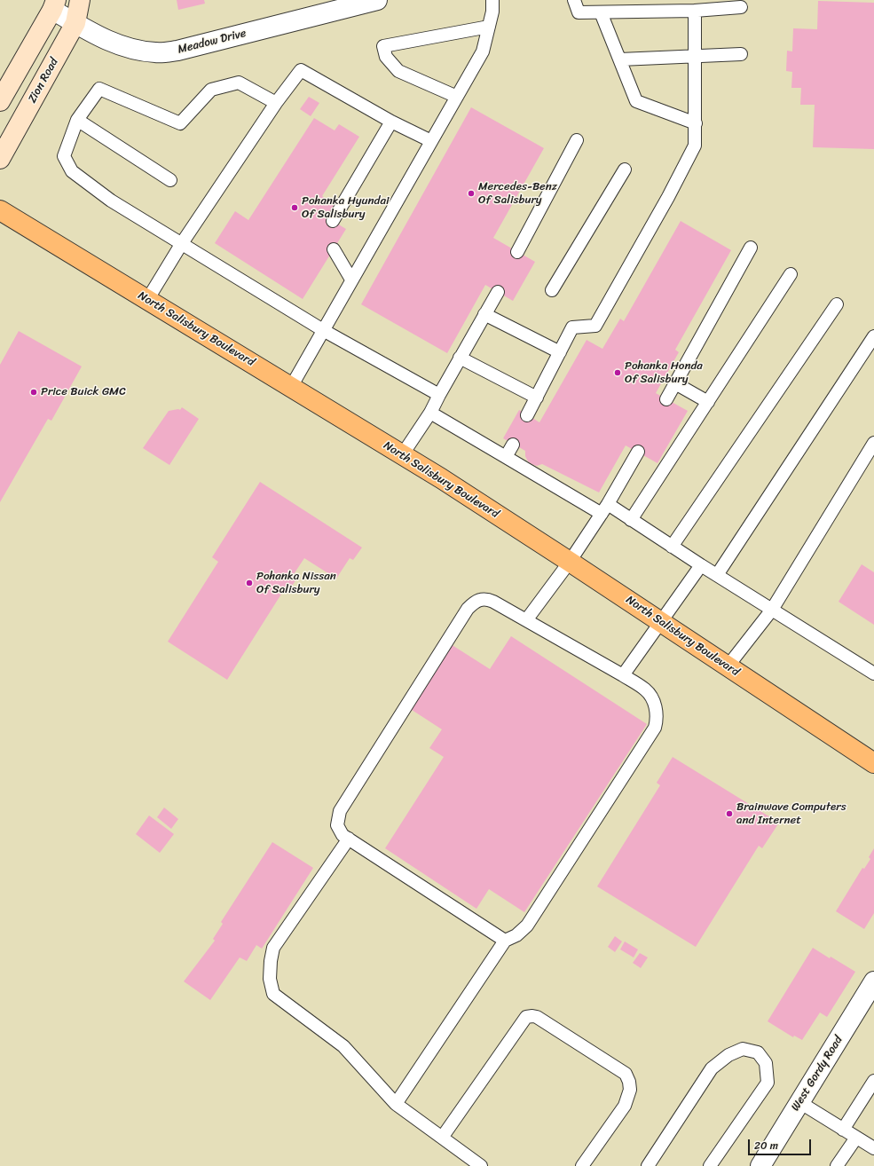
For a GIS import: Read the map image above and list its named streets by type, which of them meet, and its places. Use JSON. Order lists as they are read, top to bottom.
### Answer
{
  "streets": {
    "main road": ["Zion Road", "North Salisbury Boulevard"],
    "street": ["Meadow Drive", "West Gordy Road"]
  },
  "crossings": [
    ["Meadow Drive", "Zion Road"]
  ],
  "places": [
    "Mercedes-Benz Of Salisbury",
    "Pohanka Hyundai Of Salisbury",
    "Pohanka Honda Of Salisbury",
    "Price Buick GMC",
    "Pohanka Nissan Of Salisbury",
    "Brainwave Computers and Internet"
  ],
  "scale_bar": "20 m"
}
